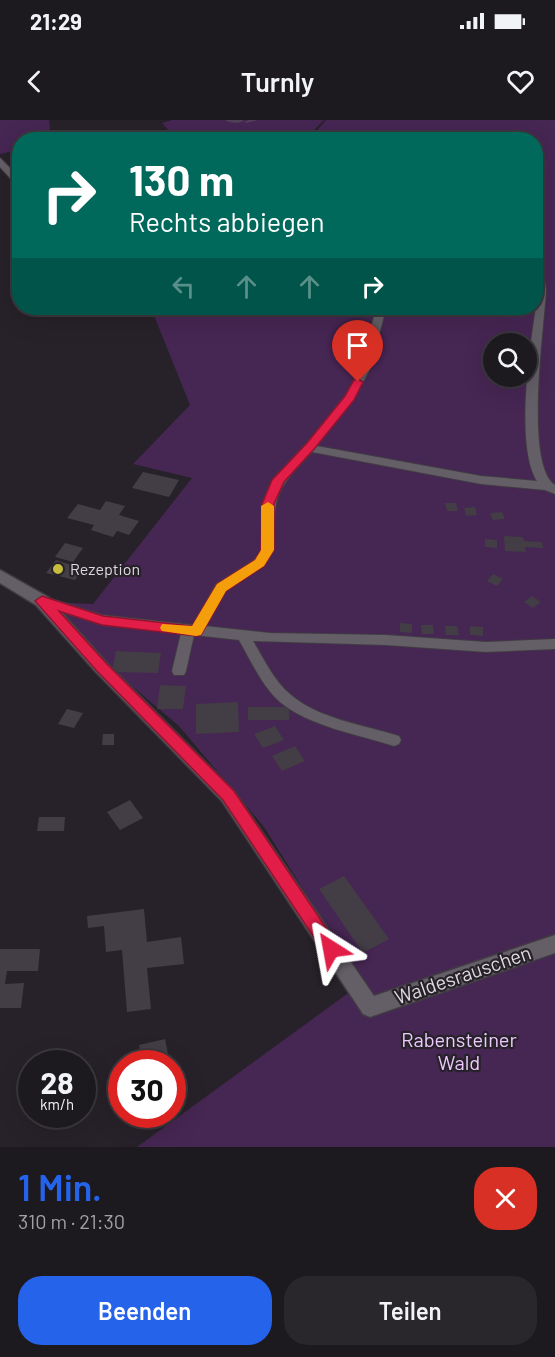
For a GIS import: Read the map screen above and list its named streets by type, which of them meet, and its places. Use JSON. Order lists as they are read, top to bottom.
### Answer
{
  "streets": {
    "street": ["Waldesrauschen"]
  },
  "parks": ["Rabensteiner Wald"],
  "places": ["Rezeption"],
  "page": {
    "status": "21:29",
    "header": "Turnly",
    "turn": ["130 m", "Rechts abbiegen"],
    "speed": "28 km/h",
    "limit": "30",
    "heading": ["1 Min.", "310 m · 21:30"],
    "buttons": ["Beenden", "Teilen"]
  }
}
